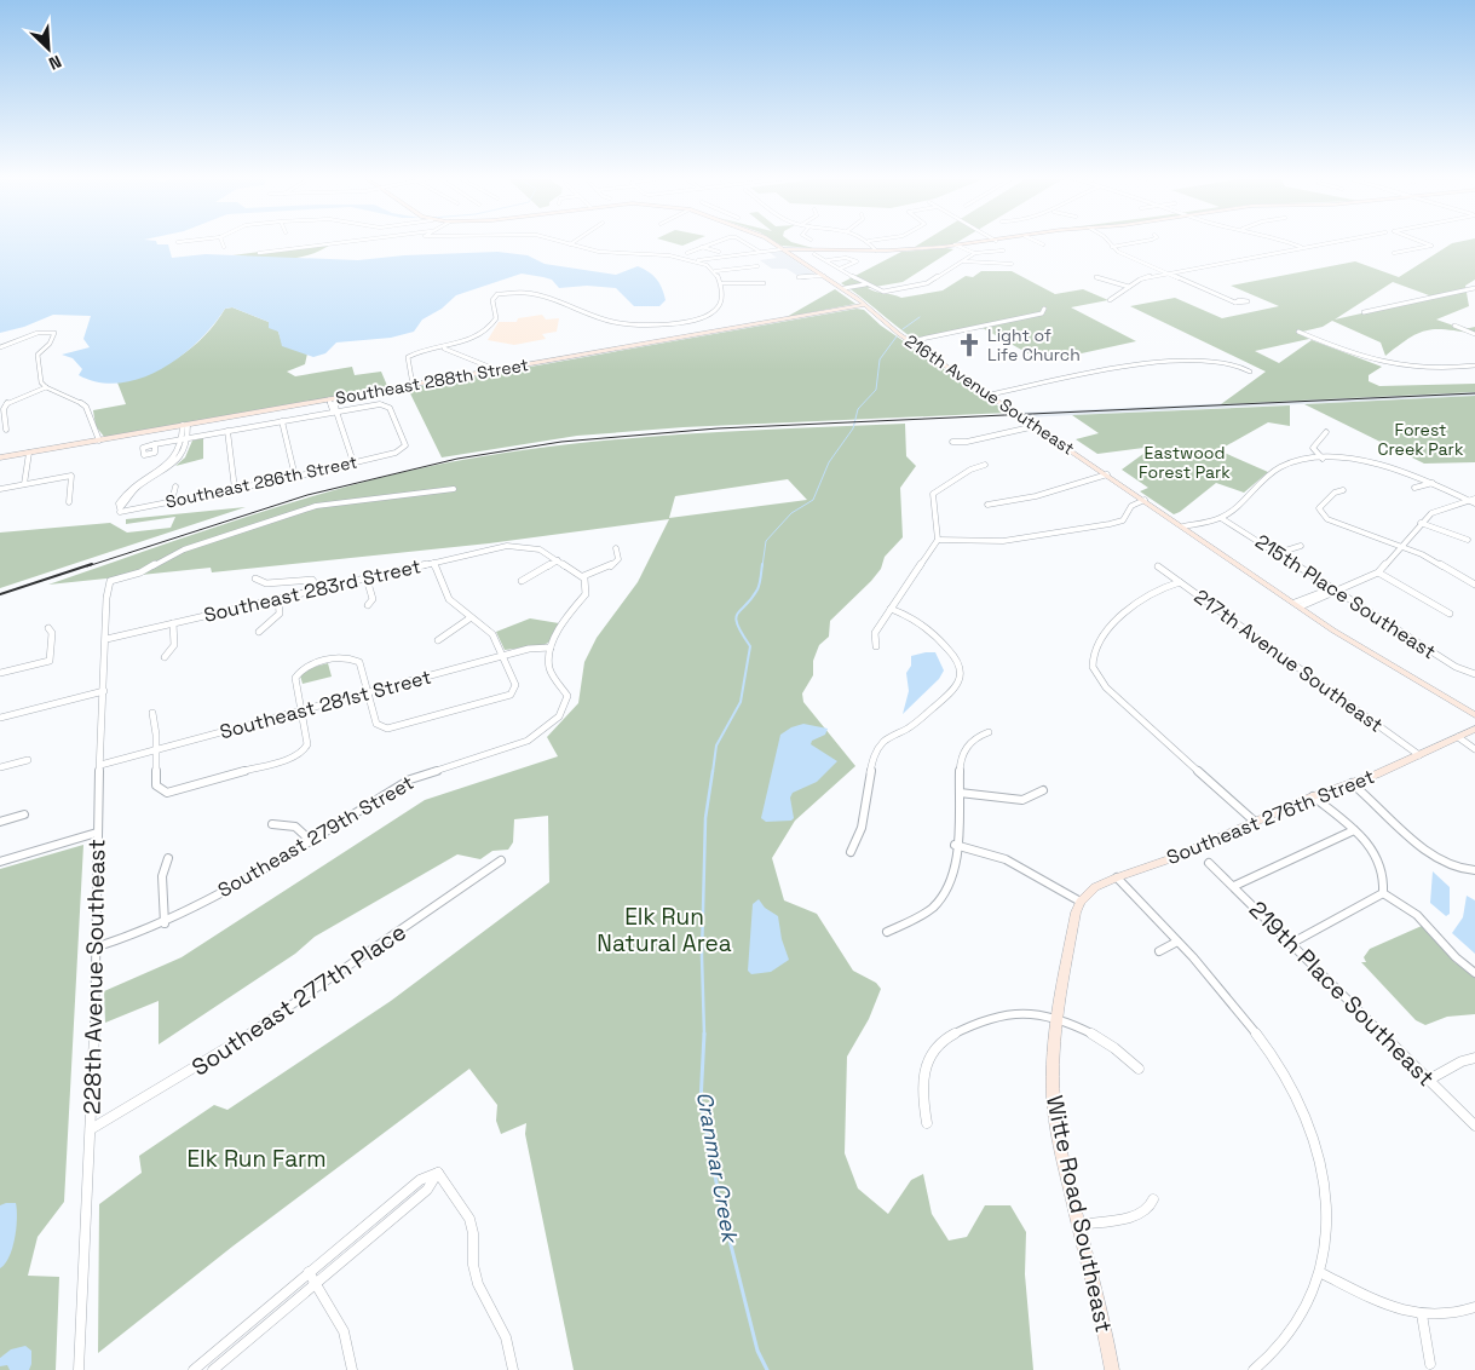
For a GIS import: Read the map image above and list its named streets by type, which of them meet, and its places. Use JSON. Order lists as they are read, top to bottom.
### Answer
{
  "streets": {
    "street": [
      "Southeast 288th Street",
      "216th Avenue Southeast",
      "Southeast 286th Street",
      "Southeast 283rd Street",
      "215th Place Southeast",
      "217th Avenue Southeast",
      "Southeast 281st Street",
      "Southeast 276th Street",
      "Southeast 279th Street",
      "228th Avenue Southeast",
      "219th Place Southeast",
      "Southeast 277th Place",
      "Witte Road Southeast"
    ]
  },
  "crossings": [
    ["Southeast 288th Street", "216th Avenue Southeast"],
    ["Southeast 283rd Street", "228th Avenue Southeast"],
    ["217th Avenue Southeast", "Southeast 276th Street"],
    ["Southeast 281st Street", "Southeast 279th Street"],
    ["Southeast 281st Street", "228th Avenue Southeast"],
    ["Southeast 276th Street", "Witte Road Southeast"],
    ["Southeast 279th Street", "228th Avenue Southeast"],
    ["228th Avenue Southeast", "Southeast 277th Place"]
  ],
  "water": ["Cranmar Creek"],
  "parks": [
    "Forest Creek Park",
    "Eastwood Forest Park",
    "Elk Run Natural Area",
    "Elk Run Farm"
  ],
  "places": {
    "church": ["Light of Life Church"]
  },
  "north": "bottom right"
}
